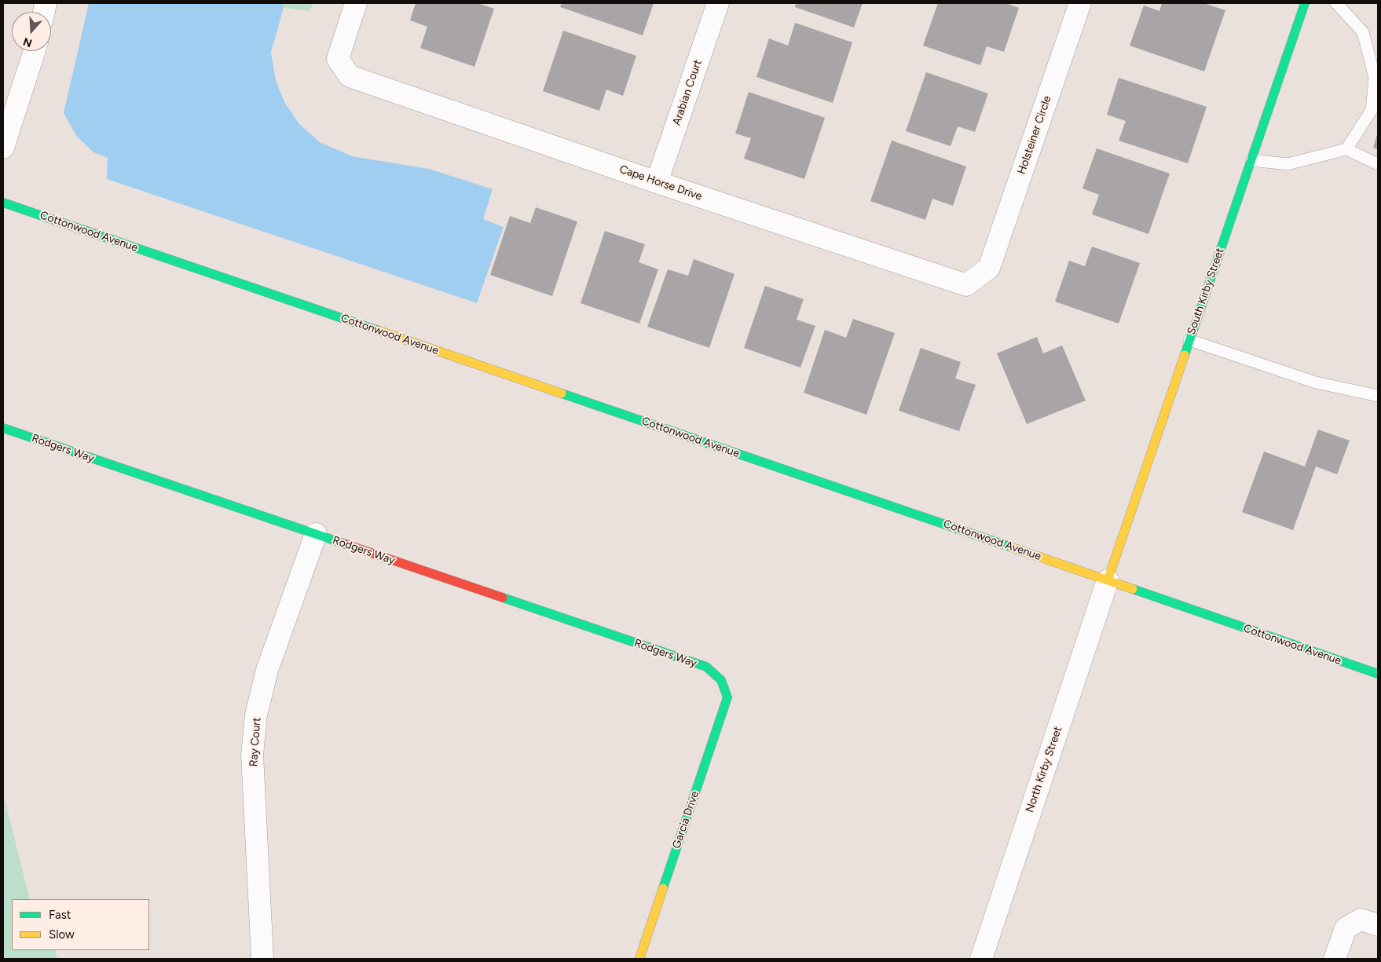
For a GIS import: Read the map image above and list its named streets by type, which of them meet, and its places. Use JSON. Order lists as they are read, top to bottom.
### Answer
{
  "streets": {
    "street": [
      "Arabian Court",
      "Holsteiner Circle",
      "Cape Horse Drive",
      "Cottonwood Avenue",
      "South Kirby Street",
      "Rodgers Way",
      "Ray Court",
      "North Kirby Street",
      "Garcia Drive"
    ]
  },
  "crossings": [
    ["Arabian Court", "Cape Horse Drive"],
    ["Holsteiner Circle", "Cape Horse Drive"],
    ["Cottonwood Avenue", "South Kirby Street"],
    ["Cottonwood Avenue", "North Kirby Street"],
    ["South Kirby Street", "North Kirby Street"],
    ["Rodgers Way", "Ray Court"],
    ["Rodgers Way", "Garcia Drive"]
  ],
  "legend": ["Fast", "Slow"],
  "north": "bottom"
}
